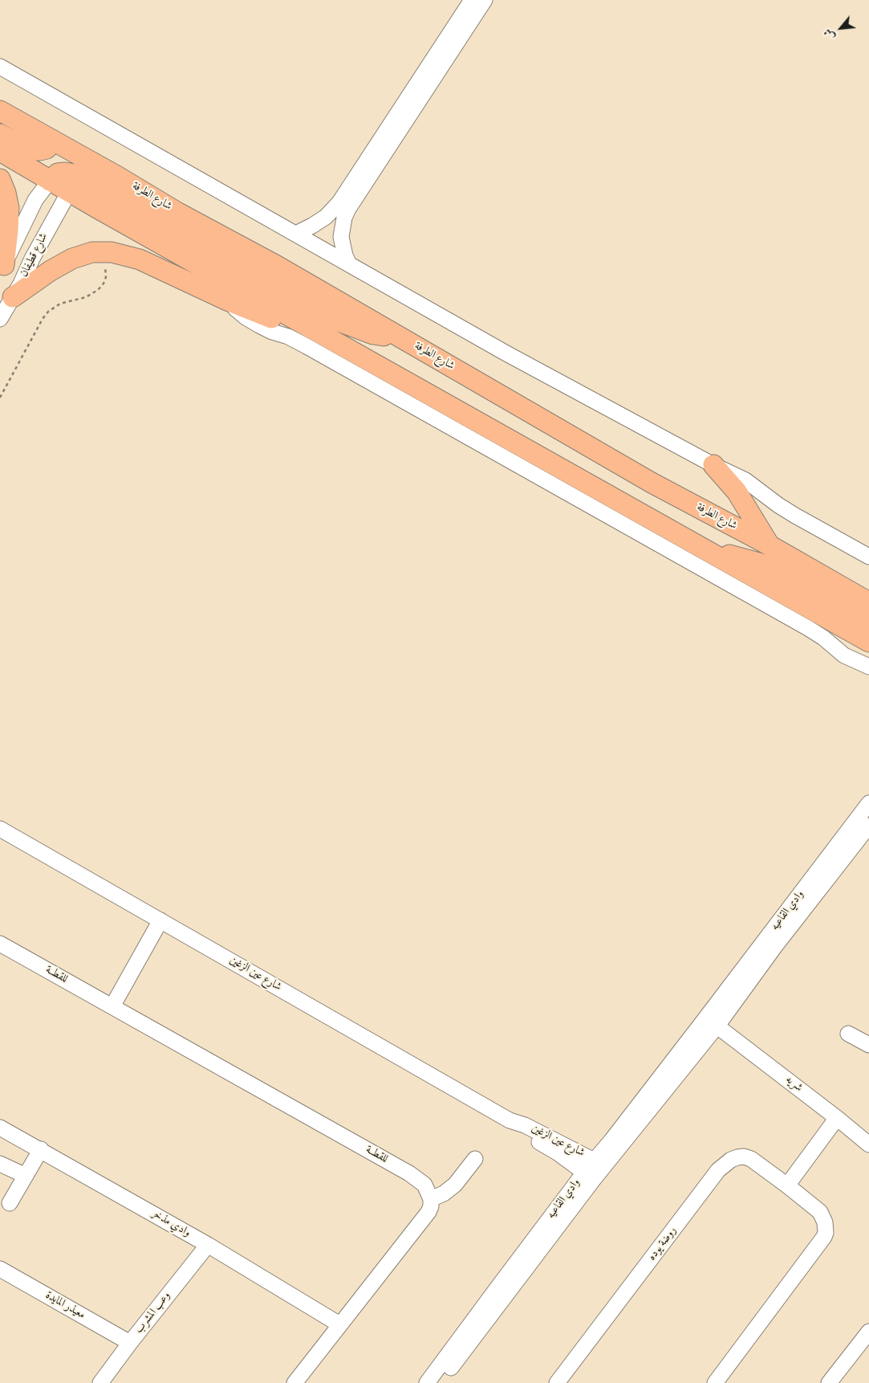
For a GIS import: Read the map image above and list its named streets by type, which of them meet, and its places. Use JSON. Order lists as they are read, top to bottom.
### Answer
{
  "streets": {
    "main road": ["شارع الطرفة"],
    "street": [
      "شارع قطيفان",
      "وادي القاعيه",
      "شارع عين الزغين",
      "للقطــة",
      "شريه",
      "وادي مذخر",
      "روضة يوده",
      "معيذر المايدة",
      "وعب المشرب"
    ]
  },
  "crossings": [
    ["وادي القاعيه", "شارع عين الزغين"],
    ["وادي القاعيه", "شريه"],
    ["وادي مذخر", "وعب المشرب"],
    ["معيذر المايدة", "وعب المشرب"]
  ],
  "north": "bottom left"
}
